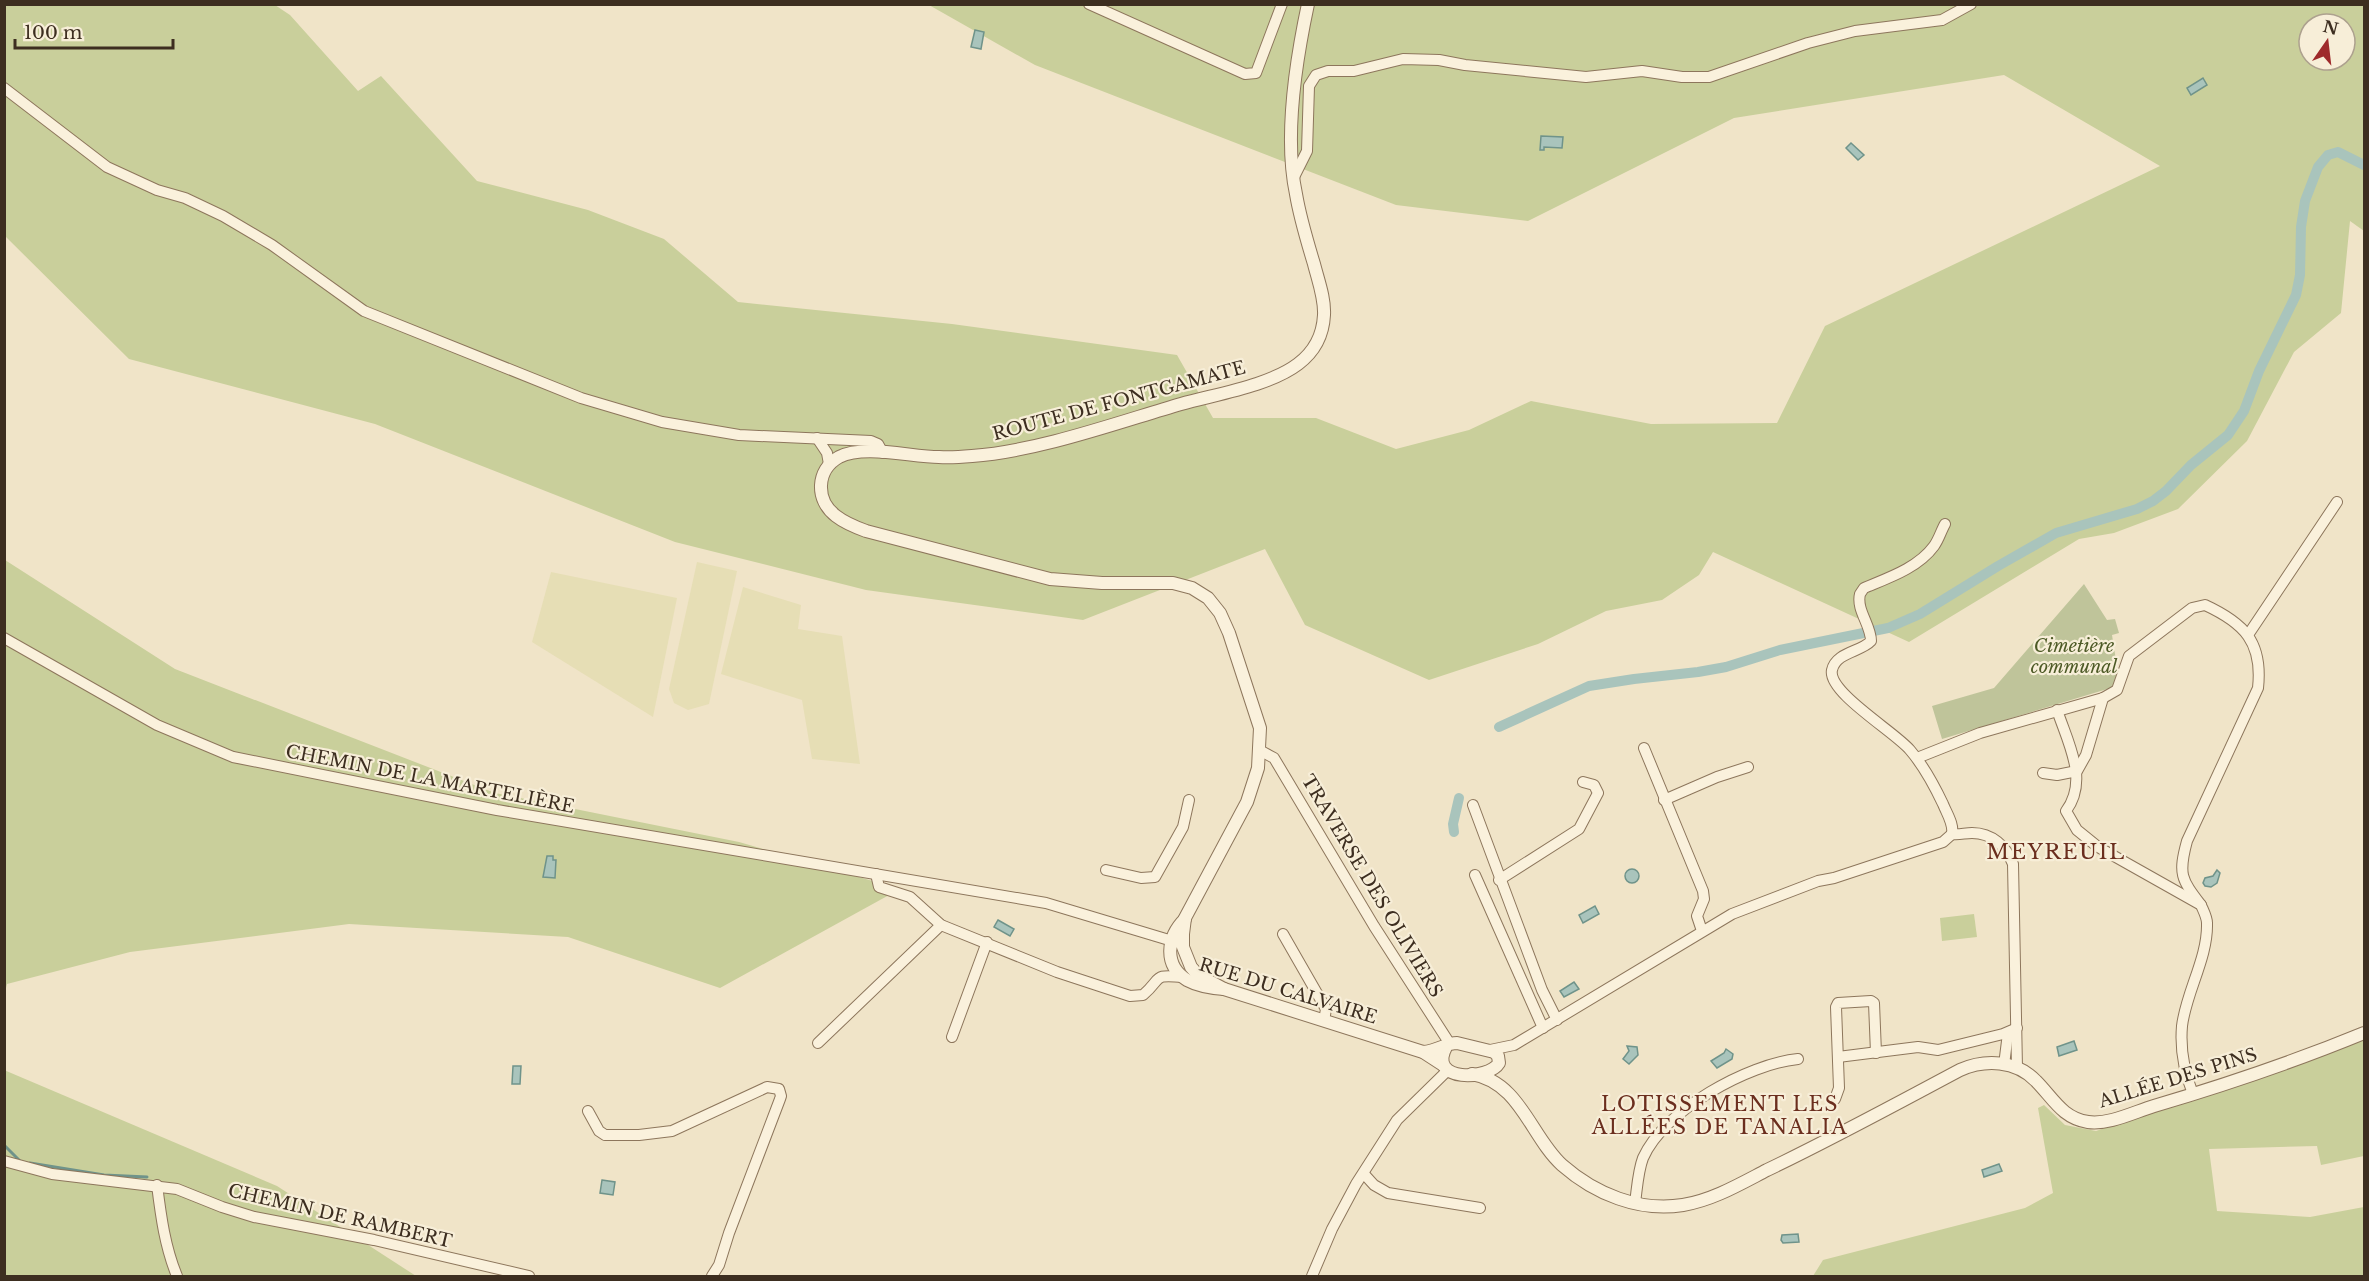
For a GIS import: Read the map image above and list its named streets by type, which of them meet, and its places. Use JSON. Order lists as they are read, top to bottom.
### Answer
{
  "streets": {
    "street": [
      "ROUTE DE FONTGAMATE",
      "CHEMIN DE LA MARTELIÈRE",
      "TRAVERSE DES OLIVIERS",
      "RUE DU CALVAIRE",
      "ALLÉE DES PINS",
      "CHEMIN DE RAMBERT"
    ]
  },
  "crossings": [
    ["CHEMIN DE LA MARTELIÈRE", "RUE DU CALVAIRE"],
    ["TRAVERSE DES OLIVIERS", "RUE DU CALVAIRE"]
  ],
  "districts": ["MEYREUIL", "LOTISSEMENT LES ALLÉES DE TANALIA"],
  "parks": ["Cimetière communal"],
  "scale_bar": "100 m",
  "north": "top"
}
